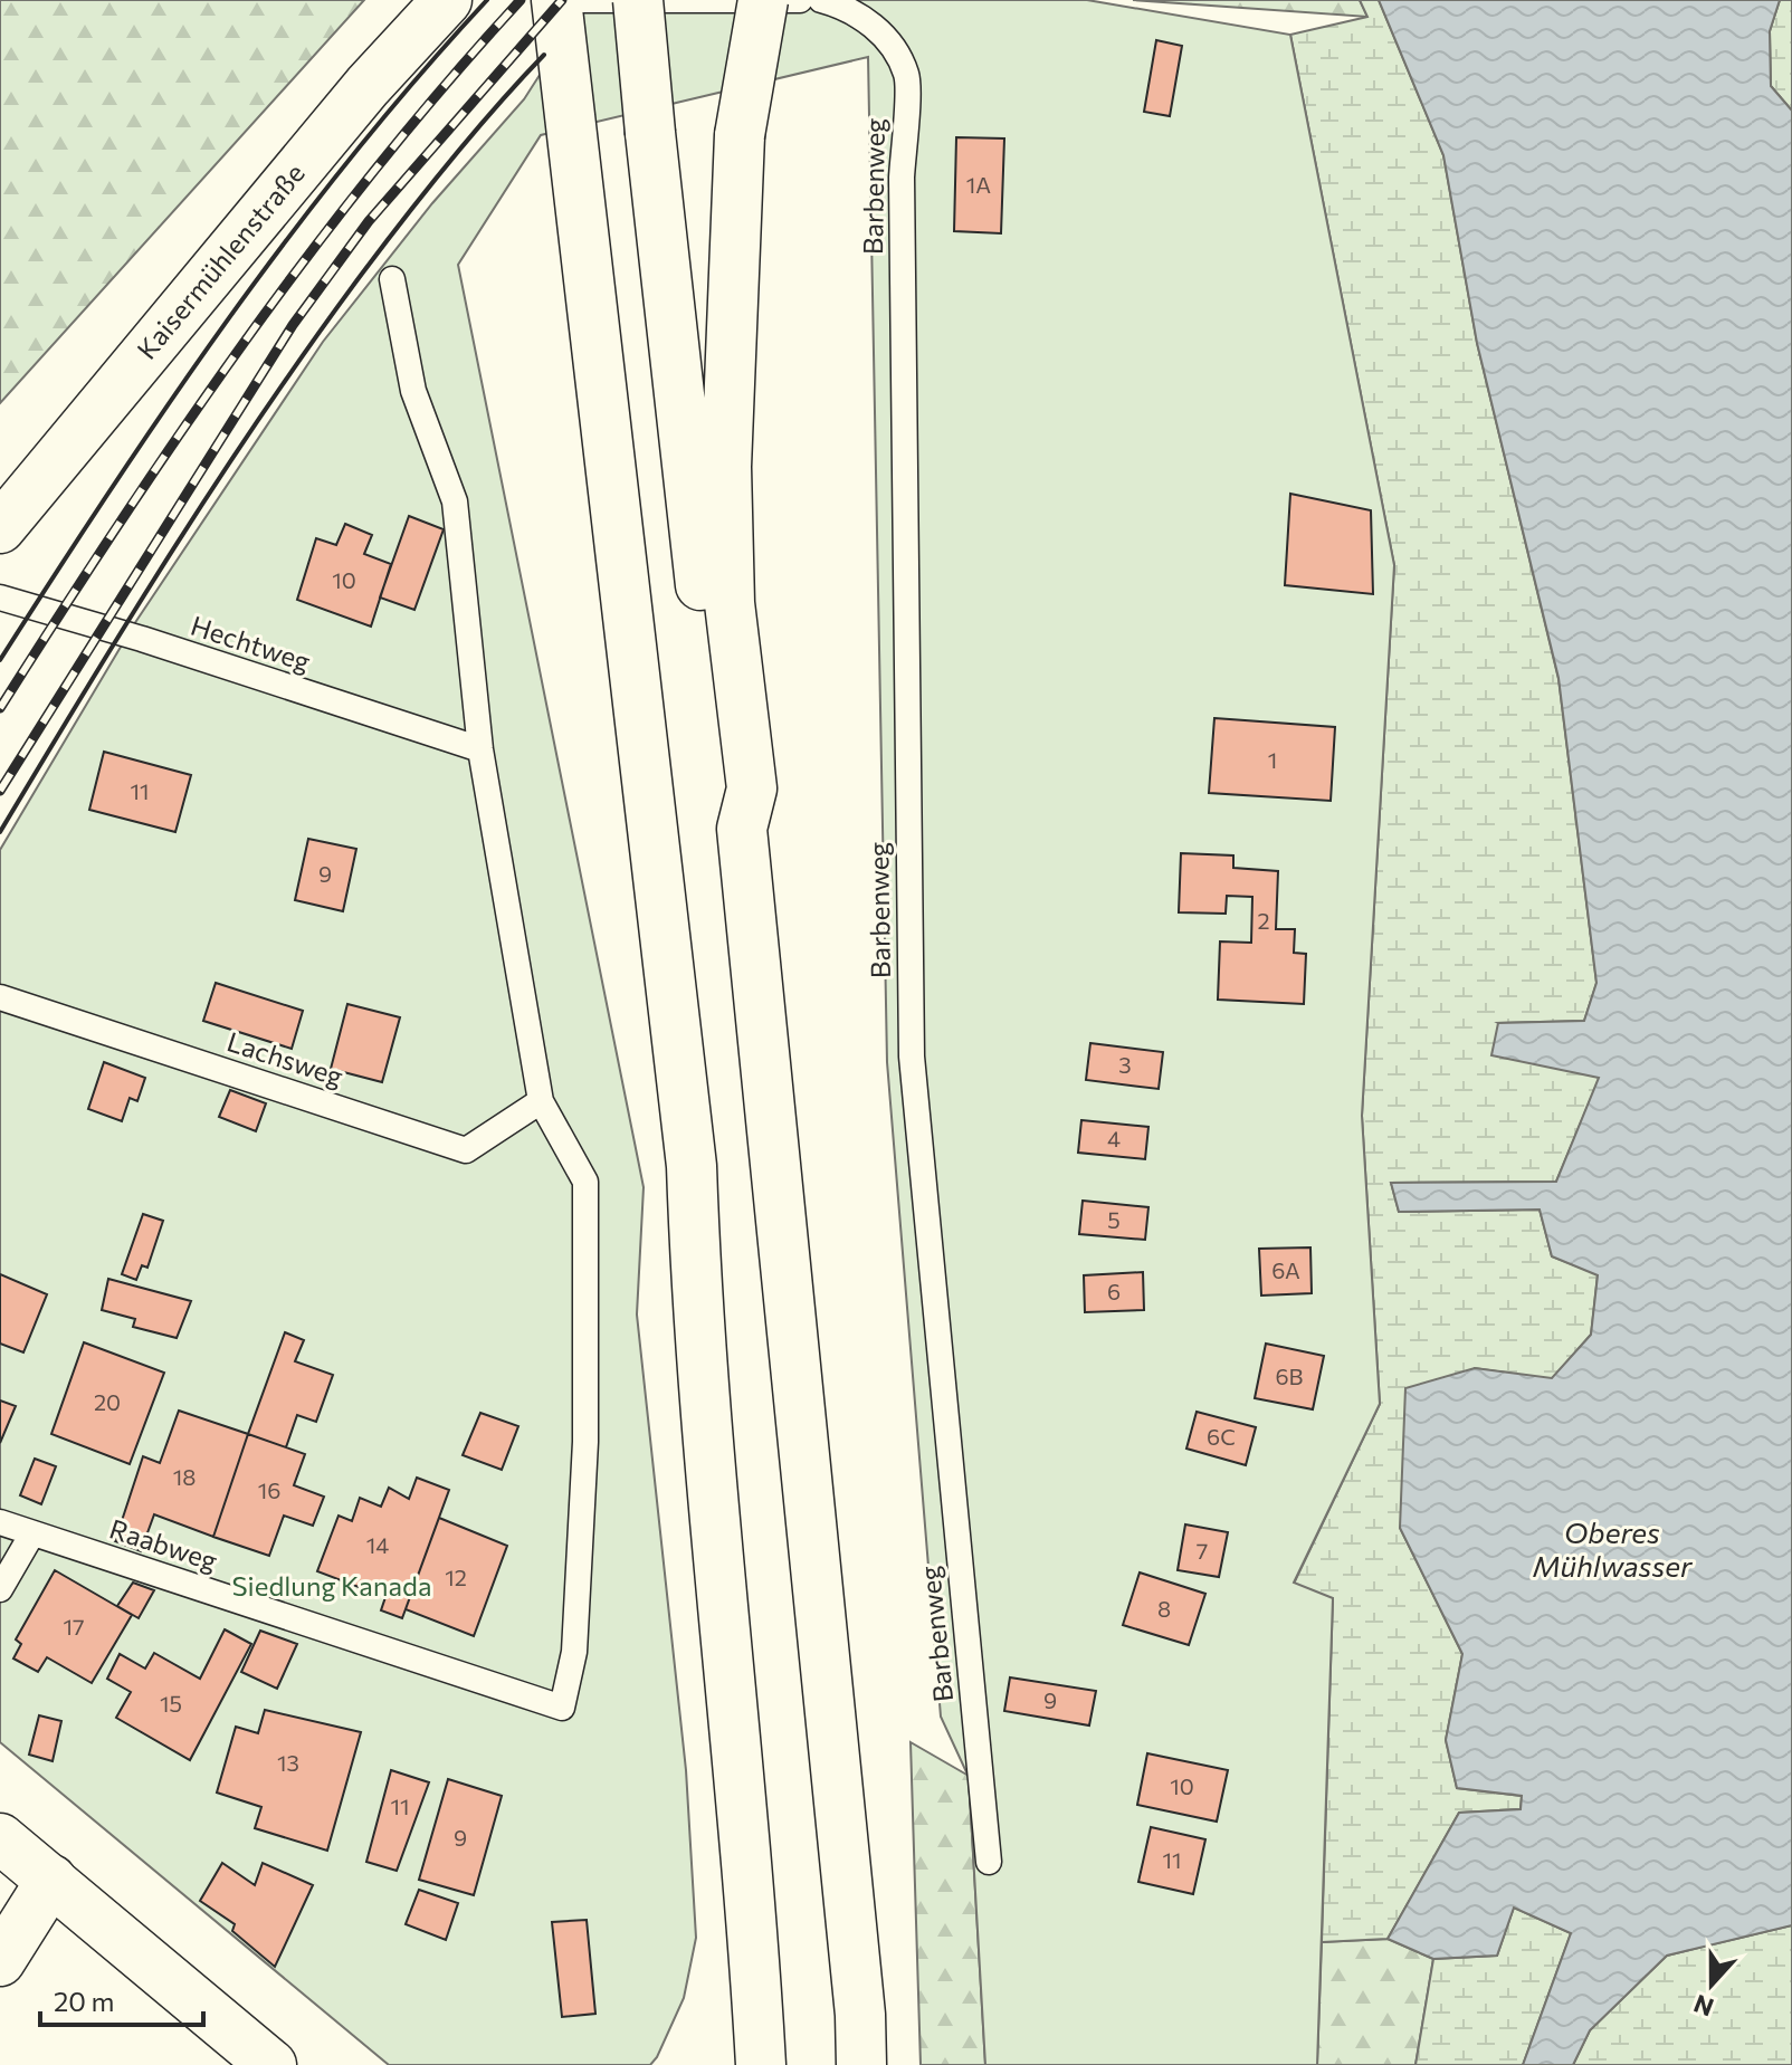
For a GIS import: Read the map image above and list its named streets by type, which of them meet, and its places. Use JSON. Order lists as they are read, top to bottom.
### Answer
{
  "streets": {
    "main road": ["Kaisermühlenstraße"],
    "lane": [
      "Barbenweg",
      "Hechtweg",
      "Lachsweg",
      "Raabweg"
    ]
  },
  "crossings": [
    ["Lachsweg", "Raabweg"]
  ],
  "water": ["Oberes Mühlwasser"],
  "parks": ["Siedlung Kanada"],
  "house_numbers": [
    "1A",
    "10",
    "1",
    "11",
    "9",
    "2",
    "3",
    "4",
    "5",
    "6A",
    "6",
    "6B",
    "20",
    "6C",
    "18",
    "16",
    "14",
    "7",
    "12",
    "8",
    "17",
    "9",
    "15",
    "13",
    "10",
    "11",
    "9",
    "11"
  ],
  "scale_bar": "20 m",
  "north": "bottom"
}
